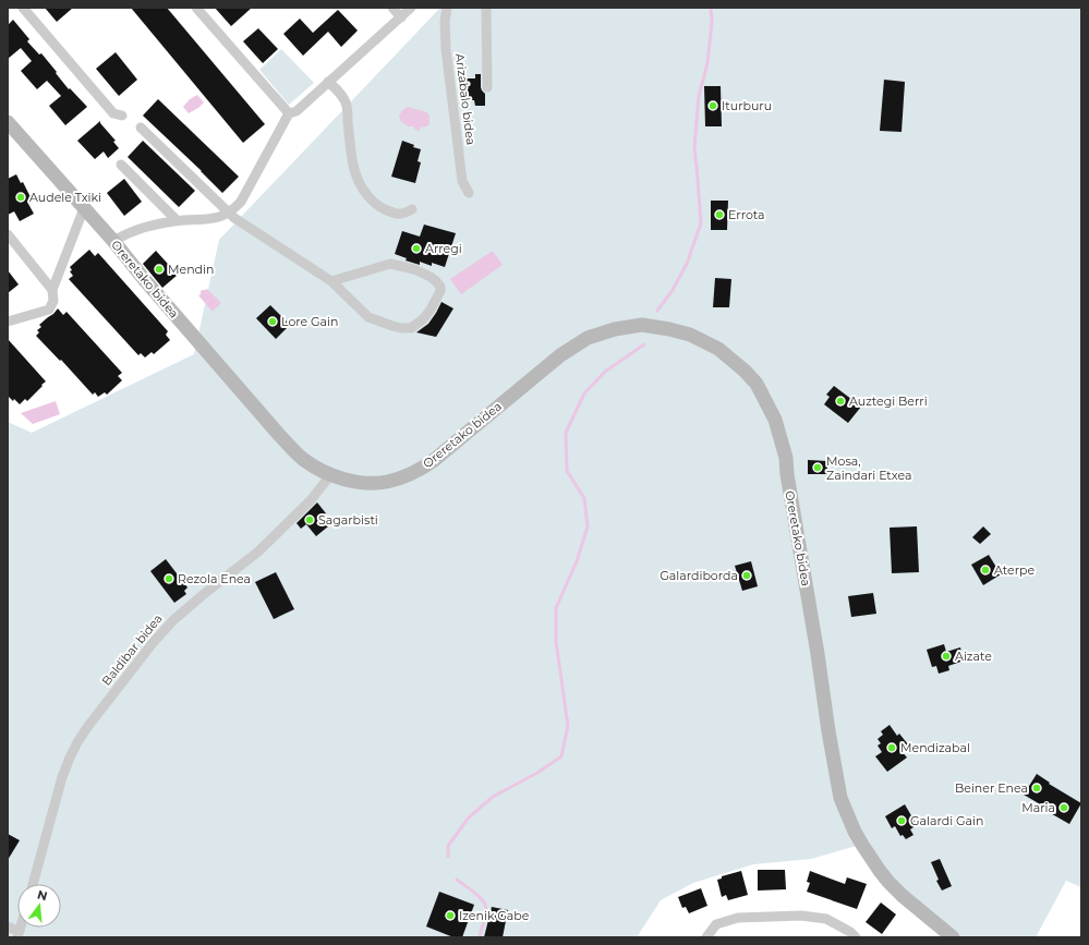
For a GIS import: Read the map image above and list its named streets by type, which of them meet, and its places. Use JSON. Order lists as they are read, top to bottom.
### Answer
{
  "streets": {
    "main road": ["Oreretako bidea"],
    "street": ["Arizabalo bidea", "Baldibar bidea"]
  },
  "crossings": [
    ["Oreretako bidea", "Baldibar bidea"]
  ],
  "places": [
    "Iturburu",
    "Audele Txiki",
    "Errota",
    "Arregi",
    "Mendin",
    "Lore Gain",
    "Auztegi Berri",
    "Mosa, Zaindari Etxea",
    "Sagarbisti",
    "Aterpe",
    "Galardiborda",
    "Rezola Enea",
    "Aizate",
    "Mendizabal",
    "Beiner Enea",
    "Maria",
    "Galardi Gain",
    "Izenik Gabe"
  ],
  "north": "top"
}
